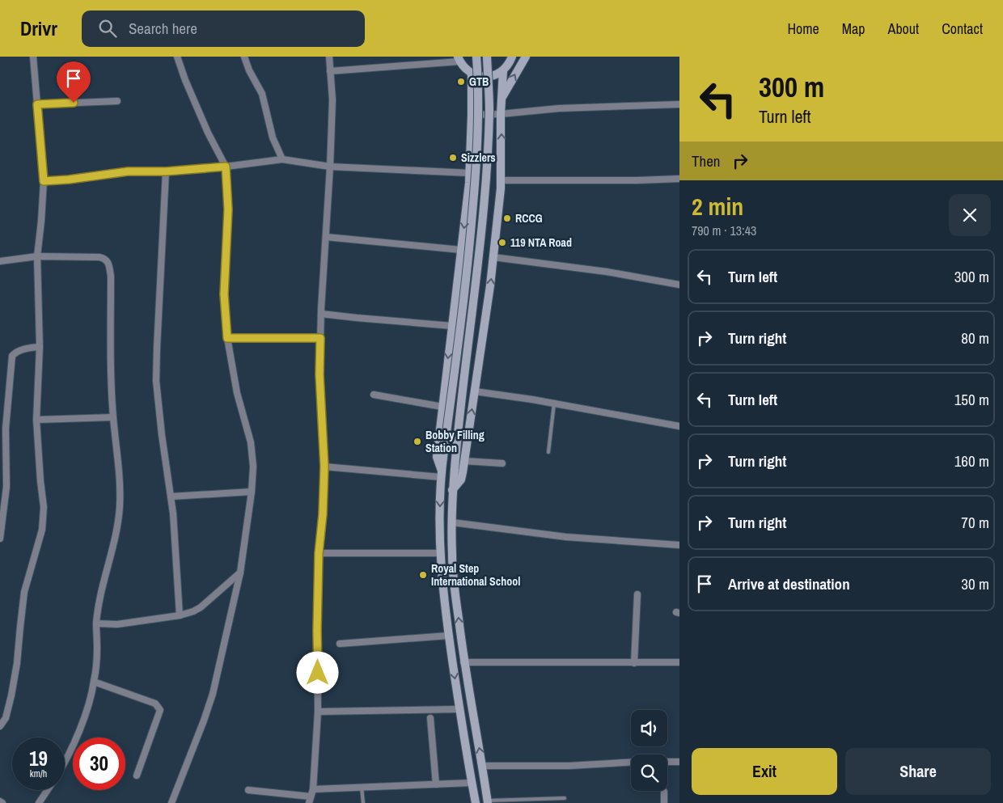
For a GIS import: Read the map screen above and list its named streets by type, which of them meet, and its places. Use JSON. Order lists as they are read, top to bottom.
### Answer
{
  "places": [
    "GTB",
    "Sizzlers",
    "RCCG",
    "119 NTA Road",
    "Bobby Filling Station",
    "Royal Step International School"
  ],
  "page": {
    "header": "Drivr",
    "search": "Search here",
    "nav": [
      "Home",
      "Map",
      "About",
      "Contact"
    ],
    "turn": ["300 m", "Turn left"],
    "then": "Then",
    "heading": ["2 min", "790 m · 13:43"],
    "list": [
      {
        "name": "Turn left",
        "value": "300 m"
      },
      {
        "name": "Turn right",
        "value": "80 m"
      },
      {
        "name": "Turn left",
        "value": "150 m"
      },
      {
        "name": "Turn right",
        "value": "160 m"
      },
      {
        "name": "Turn right",
        "value": "70 m"
      },
      {
        "name": "Arrive at destination",
        "value": "30 m"
      }
    ],
    "speed": "19 km/h",
    "limit": "30",
    "buttons": ["Exit", "Share"]
  }
}
